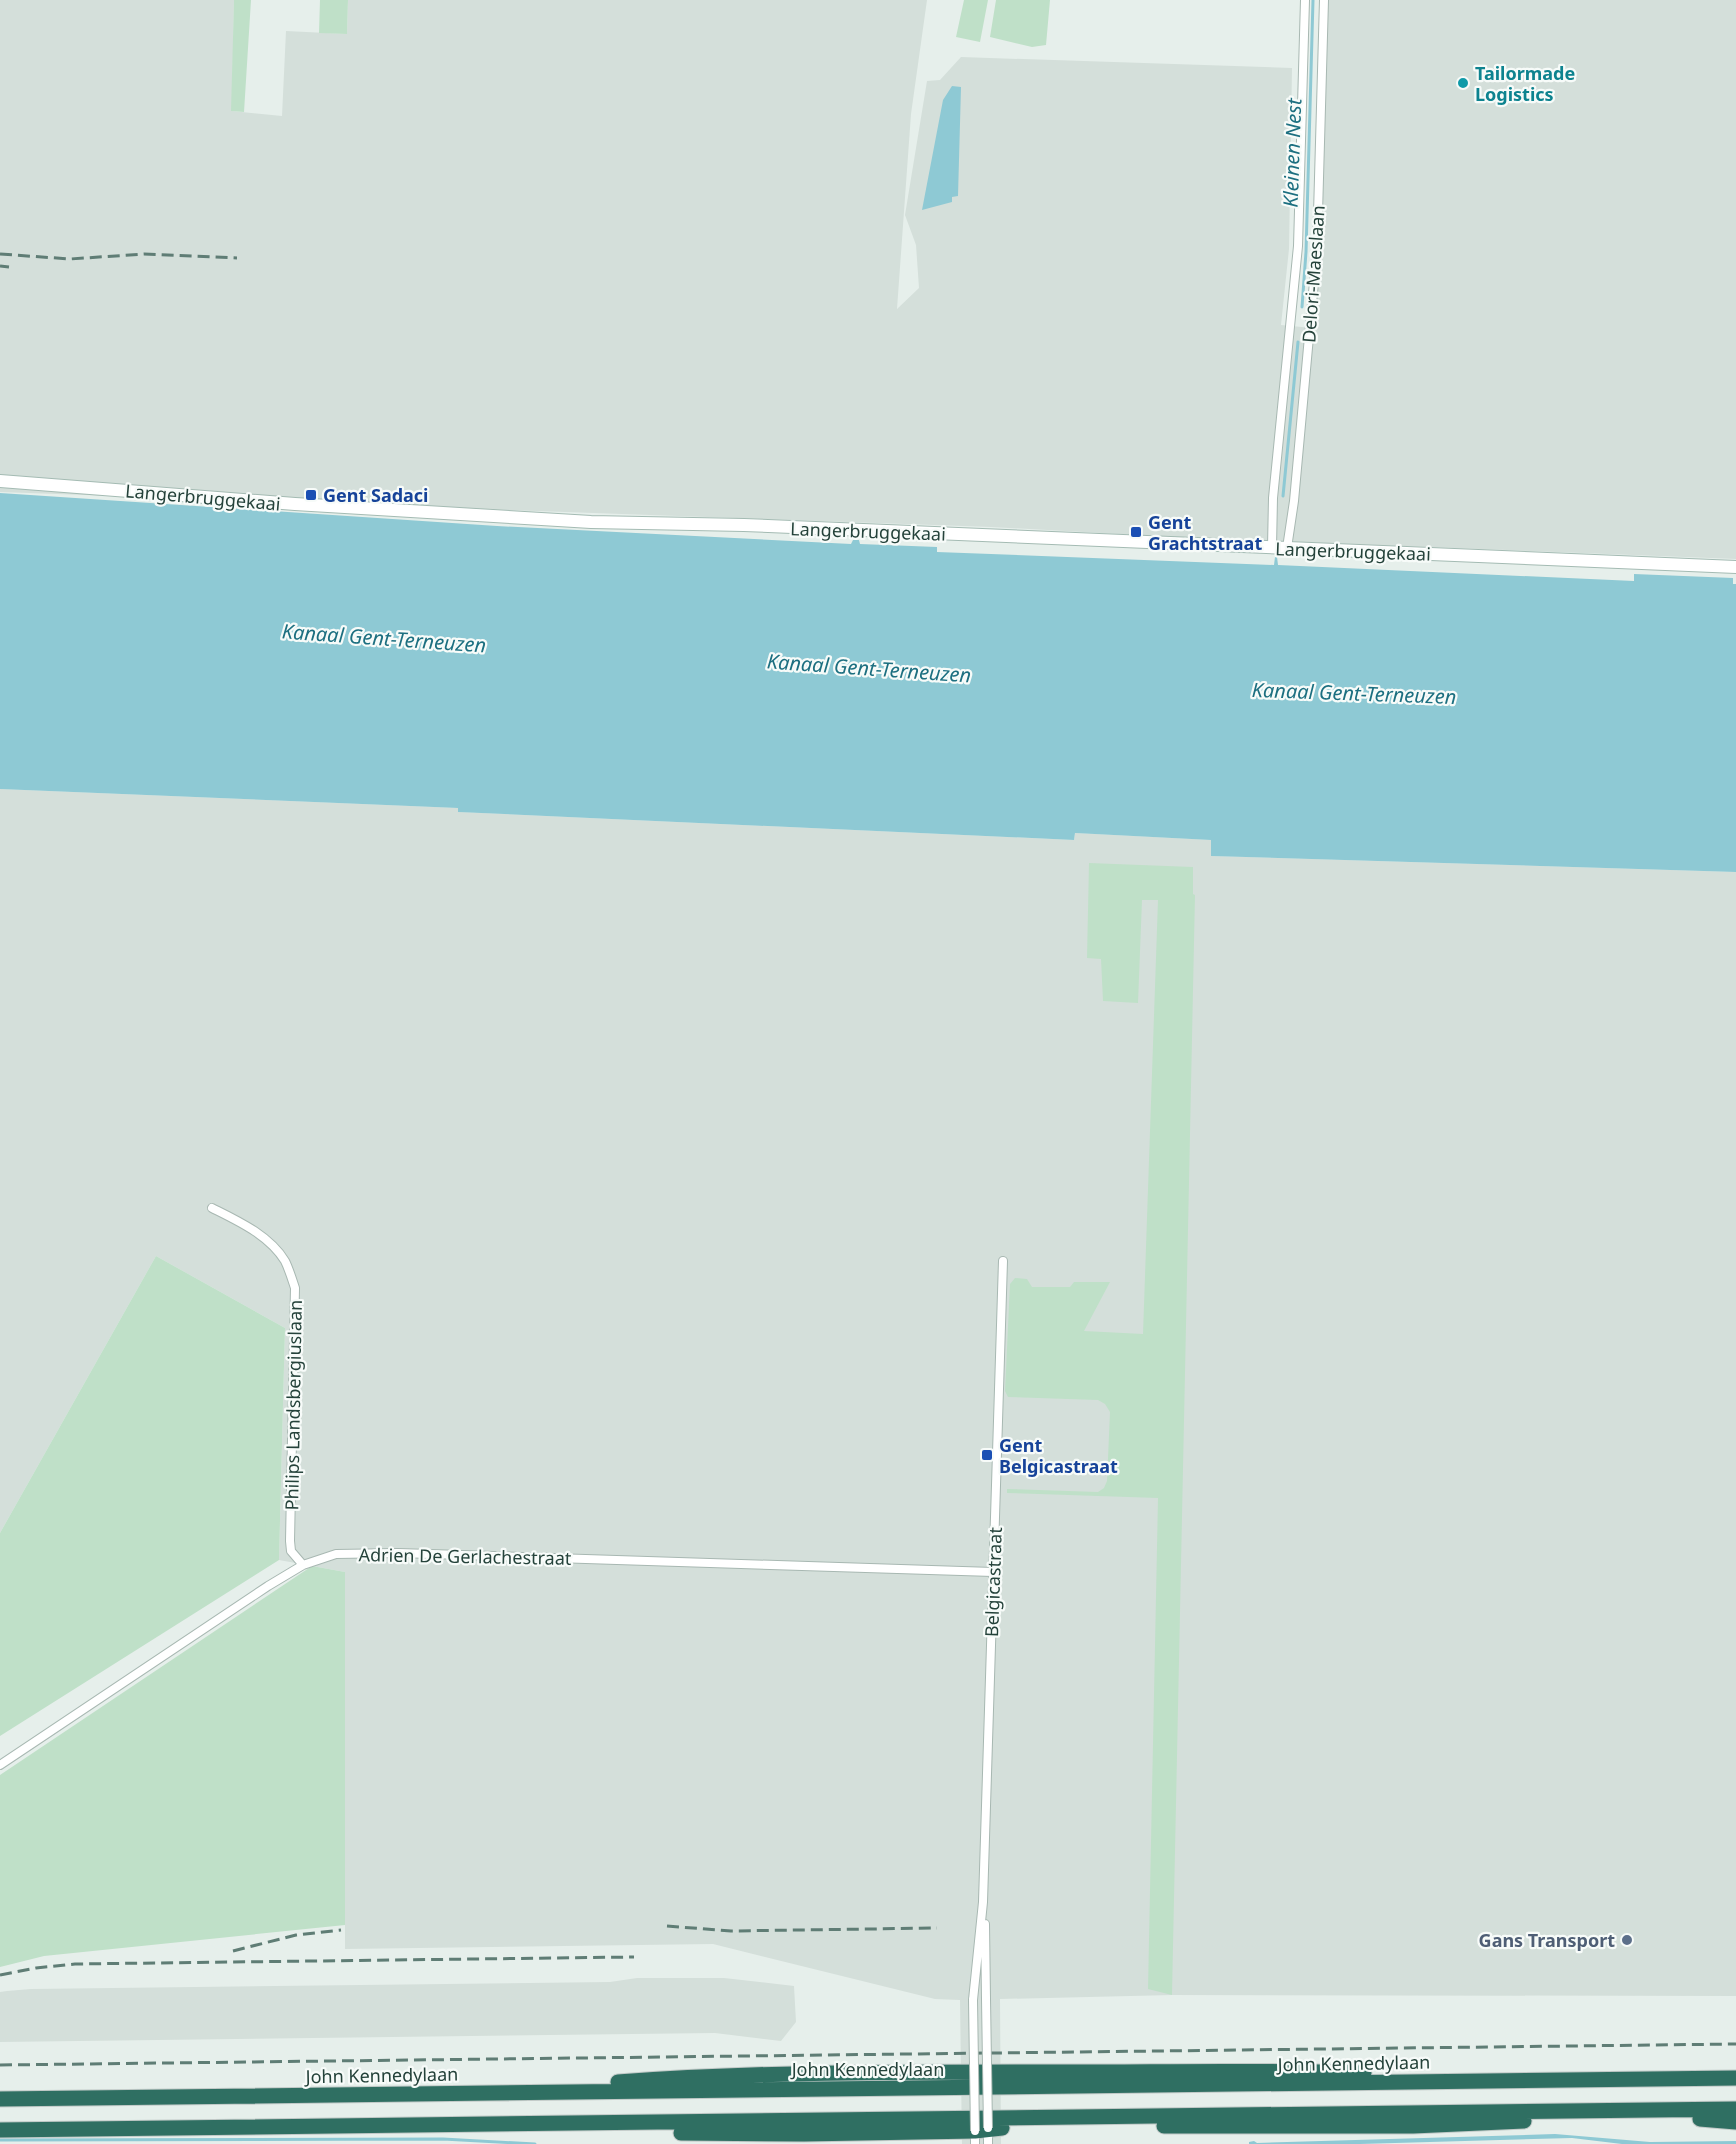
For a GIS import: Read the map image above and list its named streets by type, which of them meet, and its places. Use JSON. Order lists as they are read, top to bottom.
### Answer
{
  "streets": {
    "highway": ["John Kennedylaan"],
    "main road": ["Langerbruggekaai"],
    "street": [
      "Delori-Maeslaan",
      "Philips Landsbergiuslaan",
      "Adrien De Gerlachestraat",
      "Belgicastraat"
    ]
  },
  "crossings": [
    ["Delori-Maeslaan", "Langerbruggekaai"],
    ["Philips Landsbergiuslaan", "Adrien De Gerlachestraat"],
    ["Adrien De Gerlachestraat", "Belgicastraat"]
  ],
  "water": ["Kleinen Nest", "Kanaal Gent-Terneuzen"],
  "places": {
    "other": ["Tailormade Logistics", "Gans Transport"],
    "transit": ["Gent Sadaci", "Gent Grachtstraat", "Gent Belgicastraat"]
  }
}
